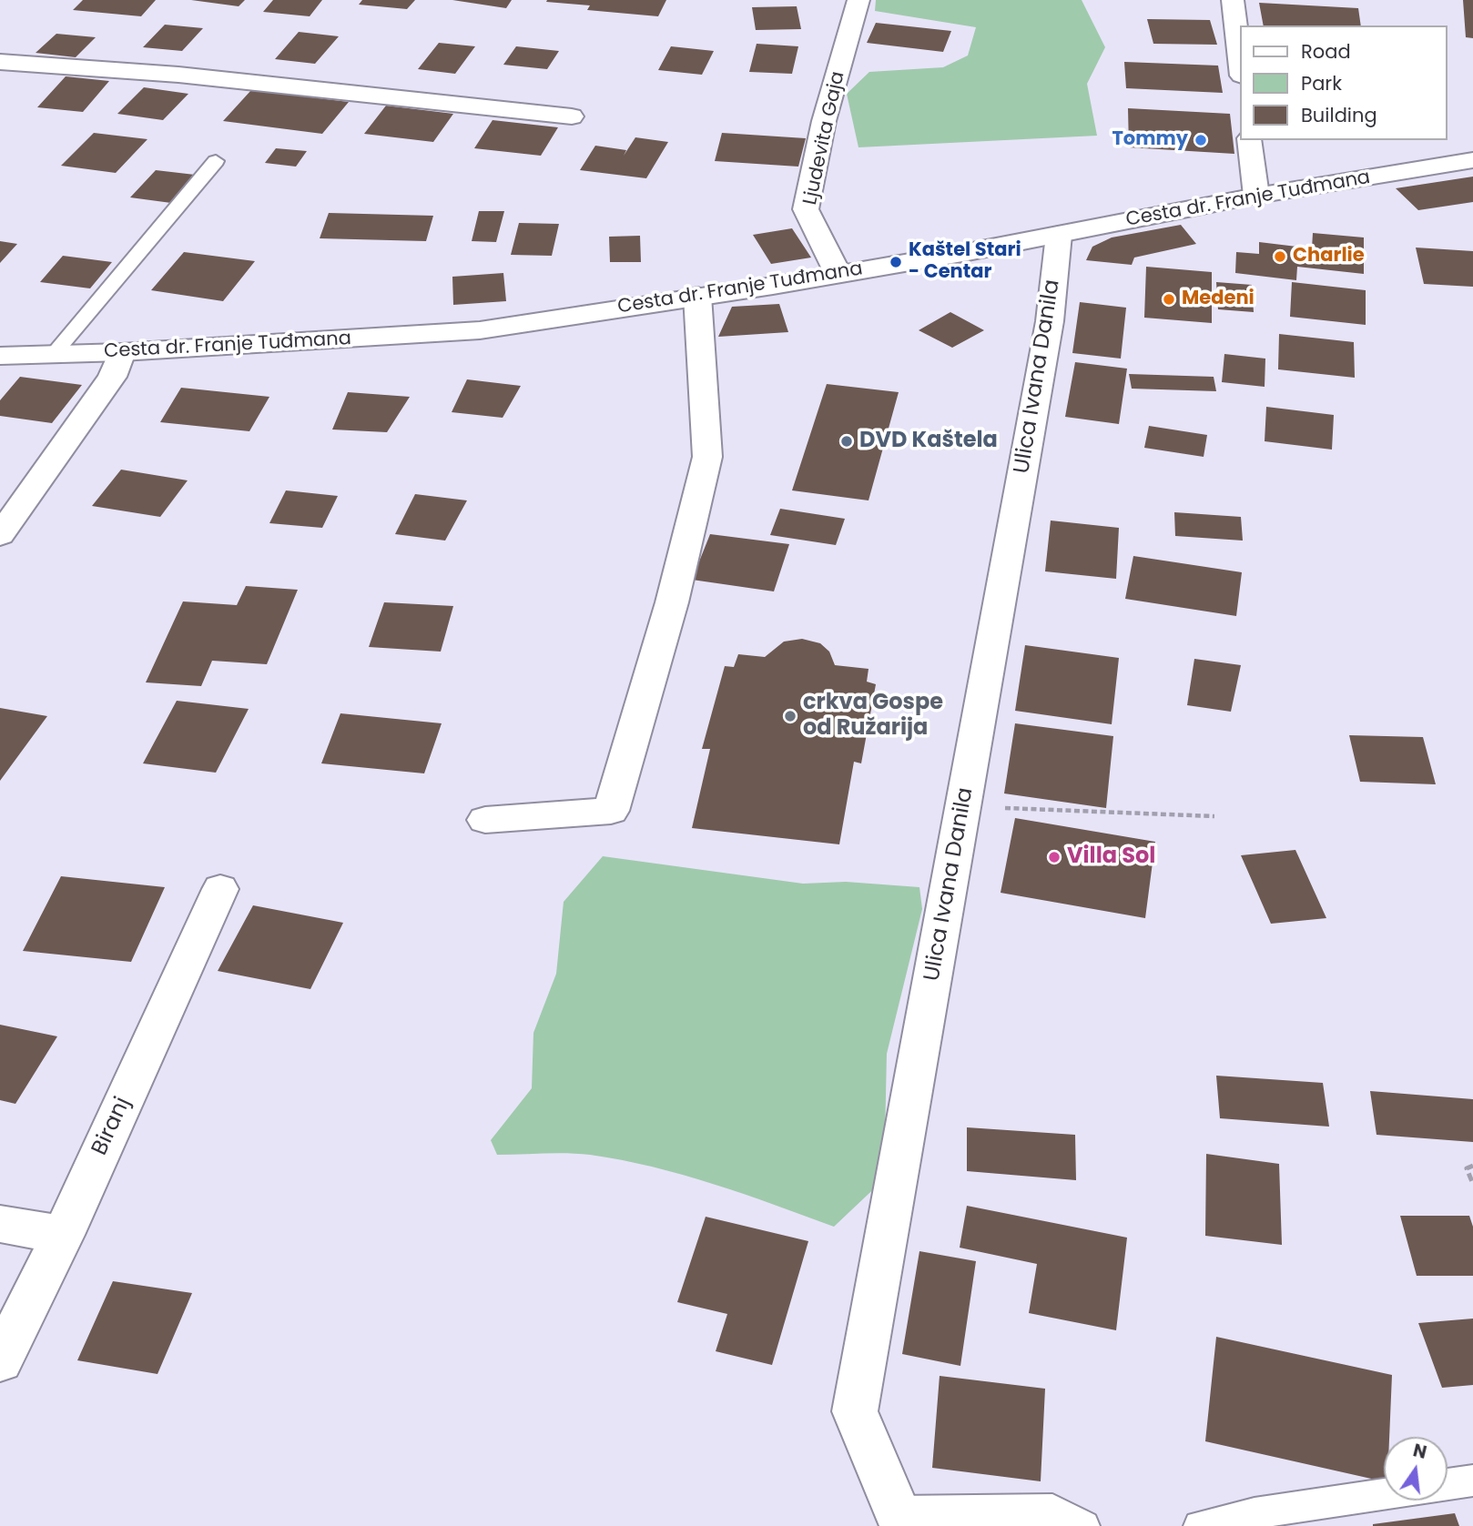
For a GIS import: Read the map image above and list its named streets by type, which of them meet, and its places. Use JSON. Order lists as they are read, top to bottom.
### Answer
{
  "streets": {
    "street": [
      "Ljudevita Gaja",
      "Cesta dr. Franje Tuđmana",
      "Ulica Ivana Danila",
      "Biranj"
    ]
  },
  "crossings": [
    ["Ljudevita Gaja", "Cesta dr. Franje Tuđmana"],
    ["Cesta dr. Franje Tuđmana", "Ulica Ivana Danila"]
  ],
  "places": [
    "Tommy",
    "Charlie",
    "Kaštel Stari - Centar",
    "Medeni",
    "DVD Kaštela",
    "crkva Gospe od Ružarija",
    "Villa Sol"
  ],
  "legend": ["Road", "Park", "Building"],
  "north": "top"
}
